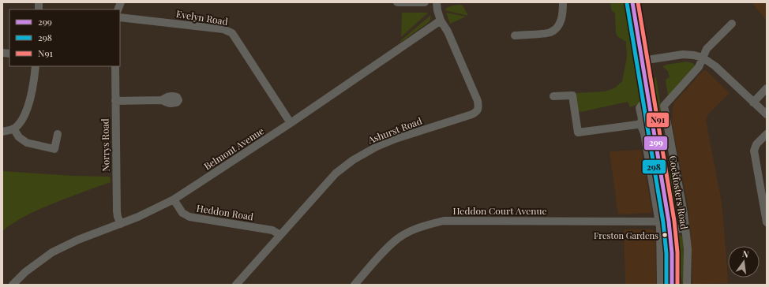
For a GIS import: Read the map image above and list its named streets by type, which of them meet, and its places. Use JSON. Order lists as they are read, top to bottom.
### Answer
{
  "streets": {
    "main road": ["Cockfosters Road"],
    "street": [
      "Evelyn Road",
      "Ashurst Road",
      "Norrys Road",
      "Belmont Avenue",
      "Heddon Court Avenue",
      "Heddon Road"
    ]
  },
  "crossings": [
    ["Evelyn Road", "Belmont Avenue"],
    ["Ashurst Road", "Belmont Avenue"],
    ["Ashurst Road", "Heddon Road"],
    ["Norrys Road", "Belmont Avenue"],
    ["Belmont Avenue", "Heddon Road"],
    ["Cockfosters Road", "Heddon Court Avenue"]
  ],
  "places": ["Freston Gardens"],
  "lines": ["transit line 299", "transit line N91", "transit line 298"],
  "legend": ["299", "298", "N91"],
  "north": "top"
}
